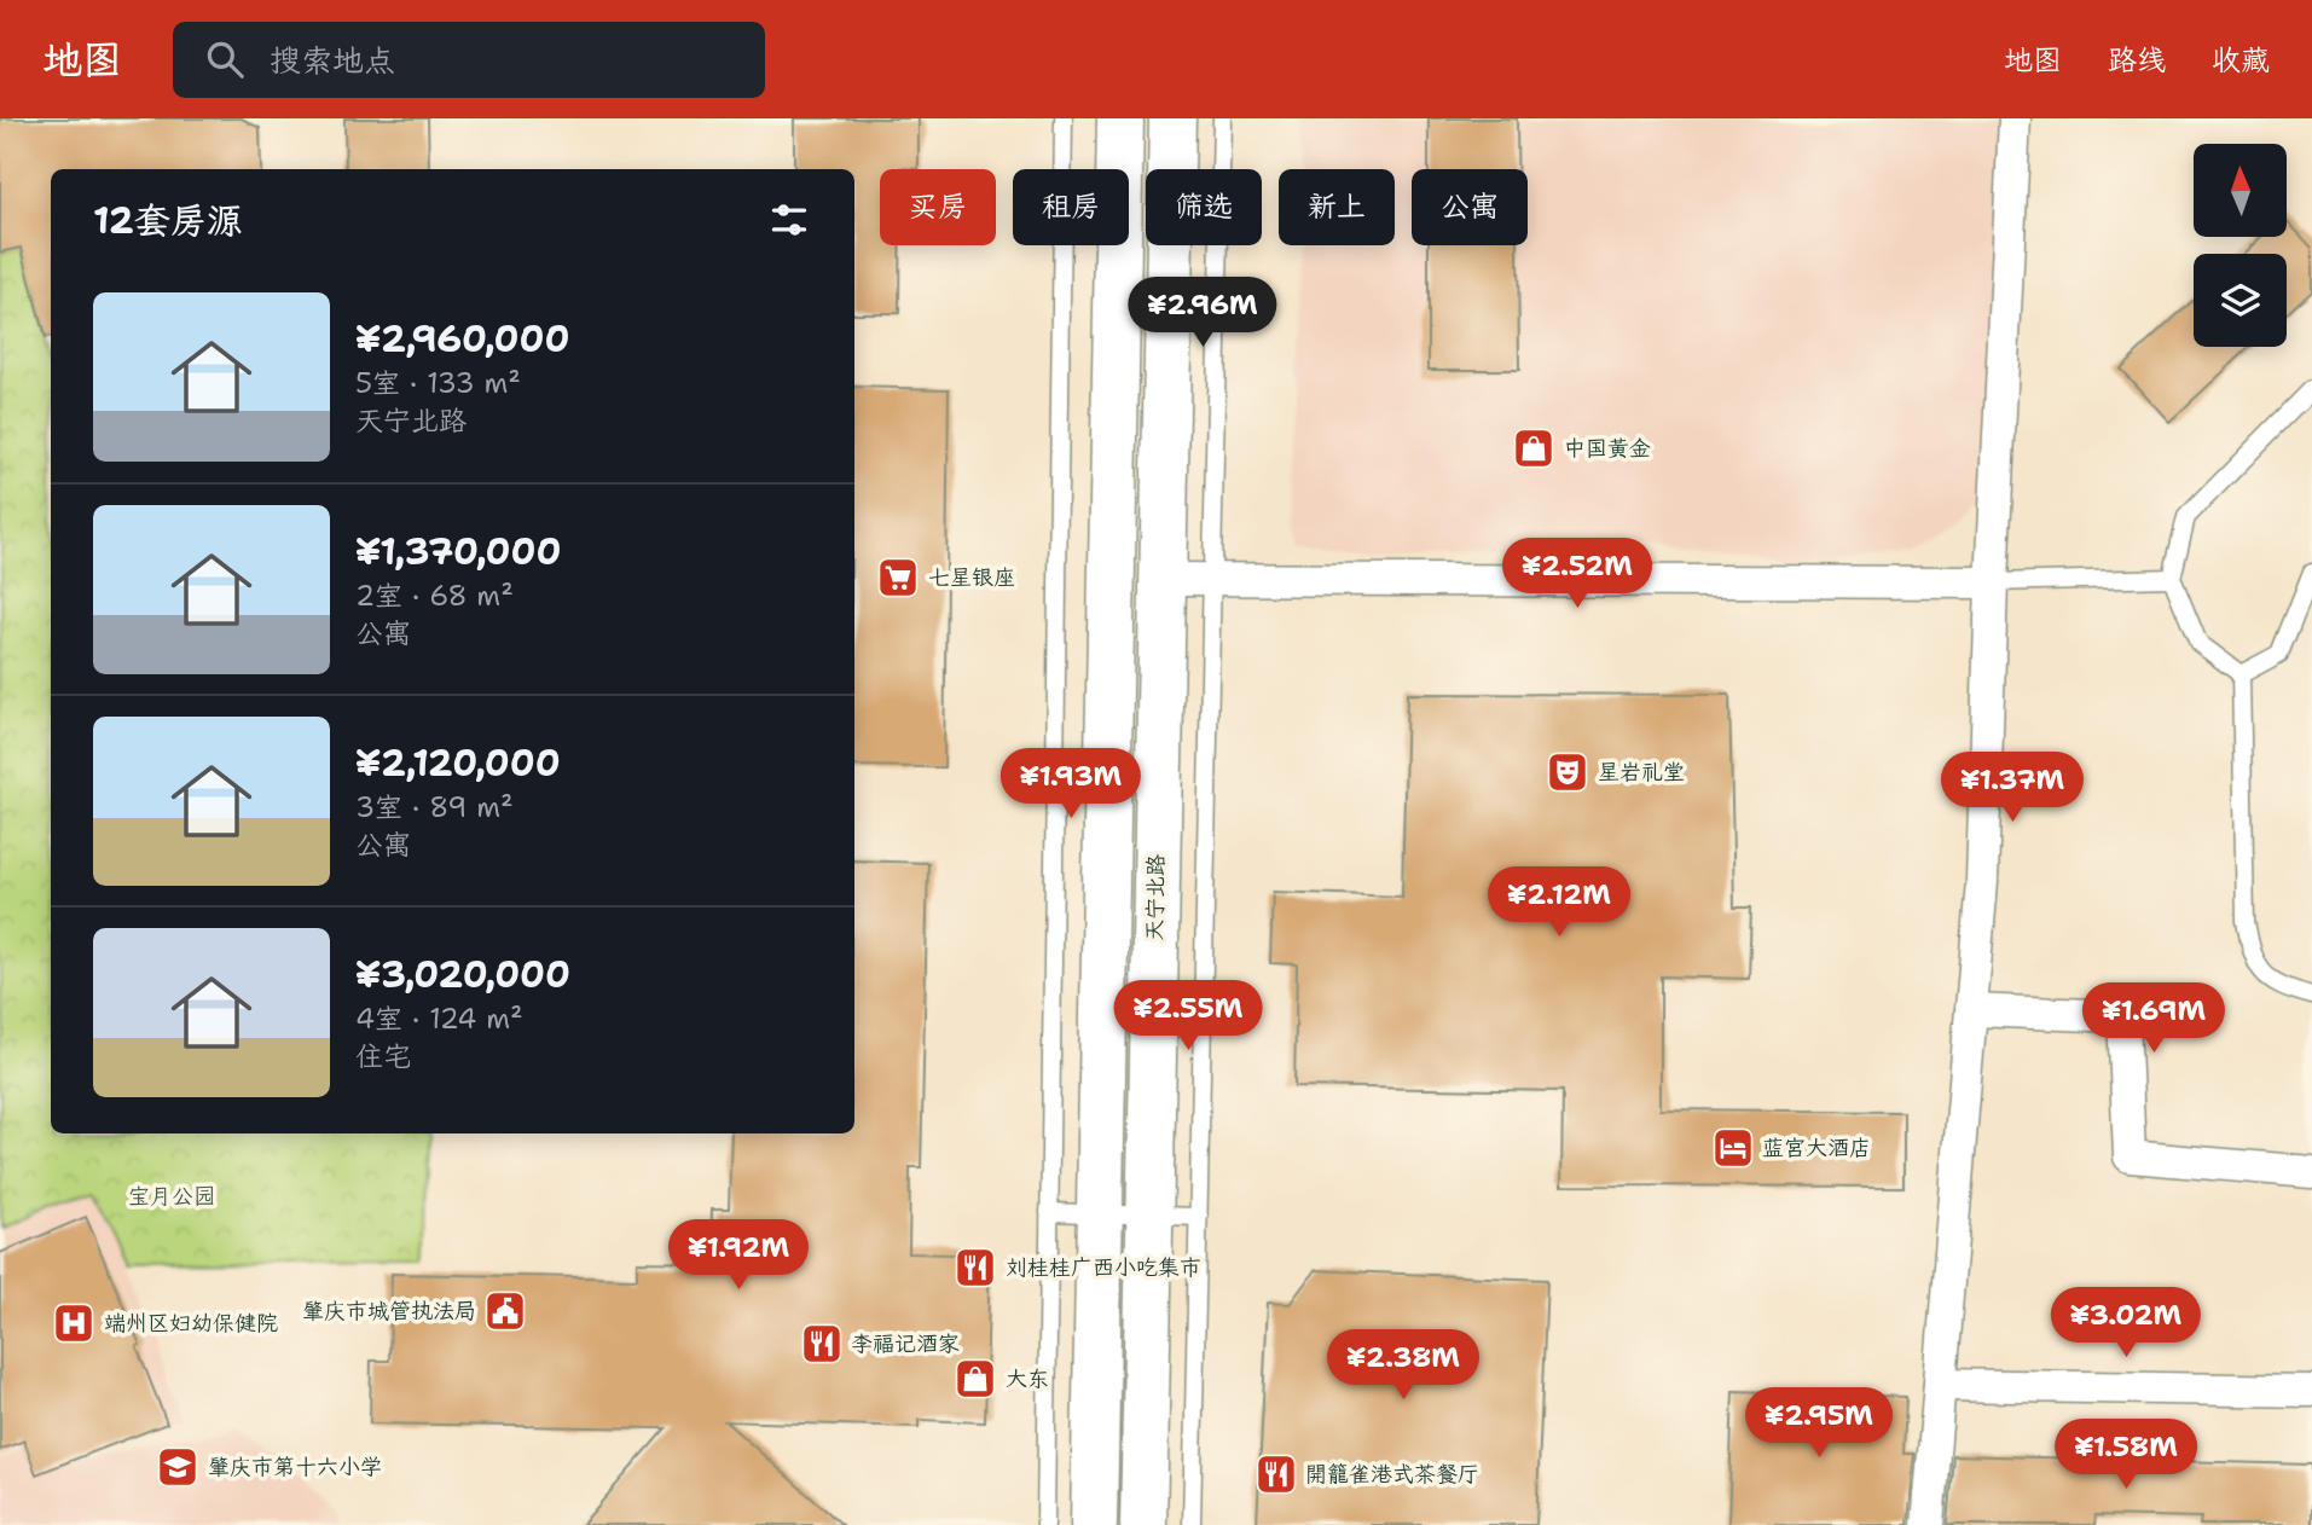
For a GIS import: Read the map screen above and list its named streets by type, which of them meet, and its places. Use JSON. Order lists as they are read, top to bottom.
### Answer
{
  "streets": {
    "main road": ["天宁北路"]
  },
  "parks": ["宝月公园"],
  "places": {
    "shop": ["中国黄金", "大东"],
    "supermarket": ["七星银座"],
    "theatre": ["星岩礼堂"],
    "hotel": ["蓝宫大酒店"],
    "restaurant": ["刘桂桂广西小吃集市", "李福记酒家", "開籠雀港式茶餐厅"],
    "public building": ["肇庆市城管执法局"],
    "hospital": ["端州区妇幼保健院"],
    "school or university": ["肇庆市第十六小学"]
  },
  "north": "top",
  "page": {
    "header": "地图",
    "search": "搜索地点",
    "nav": ["地图", "路线", "收藏"],
    "chip": [
      "买房",
      "租房",
      "筛选",
      "新上",
      "公寓"
    ],
    "heading": "12套房源",
    "list": [
      {
        "name": "¥2,960,000",
        "note": "5室 · 133 m² · 天宁北路"
      },
      {
        "name": "¥1,370,000",
        "note": "2室 · 68 m² · 公寓"
      },
      {
        "name": "¥2,120,000",
        "note": "3室 · 89 m² · 公寓"
      },
      {
        "name": "¥3,020,000",
        "note": "4室 · 124 m² · 住宅"
      }
    ],
    "price": [
      "¥2.96M",
      "¥2.52M",
      "¥1.93M",
      "¥1.37M",
      "¥2.12M",
      "¥2.55M",
      "¥1.69M",
      "¥1.92M",
      "¥3.02M",
      "¥2.38M",
      "¥2.95M",
      "¥1.58M"
    ]
  }
}
